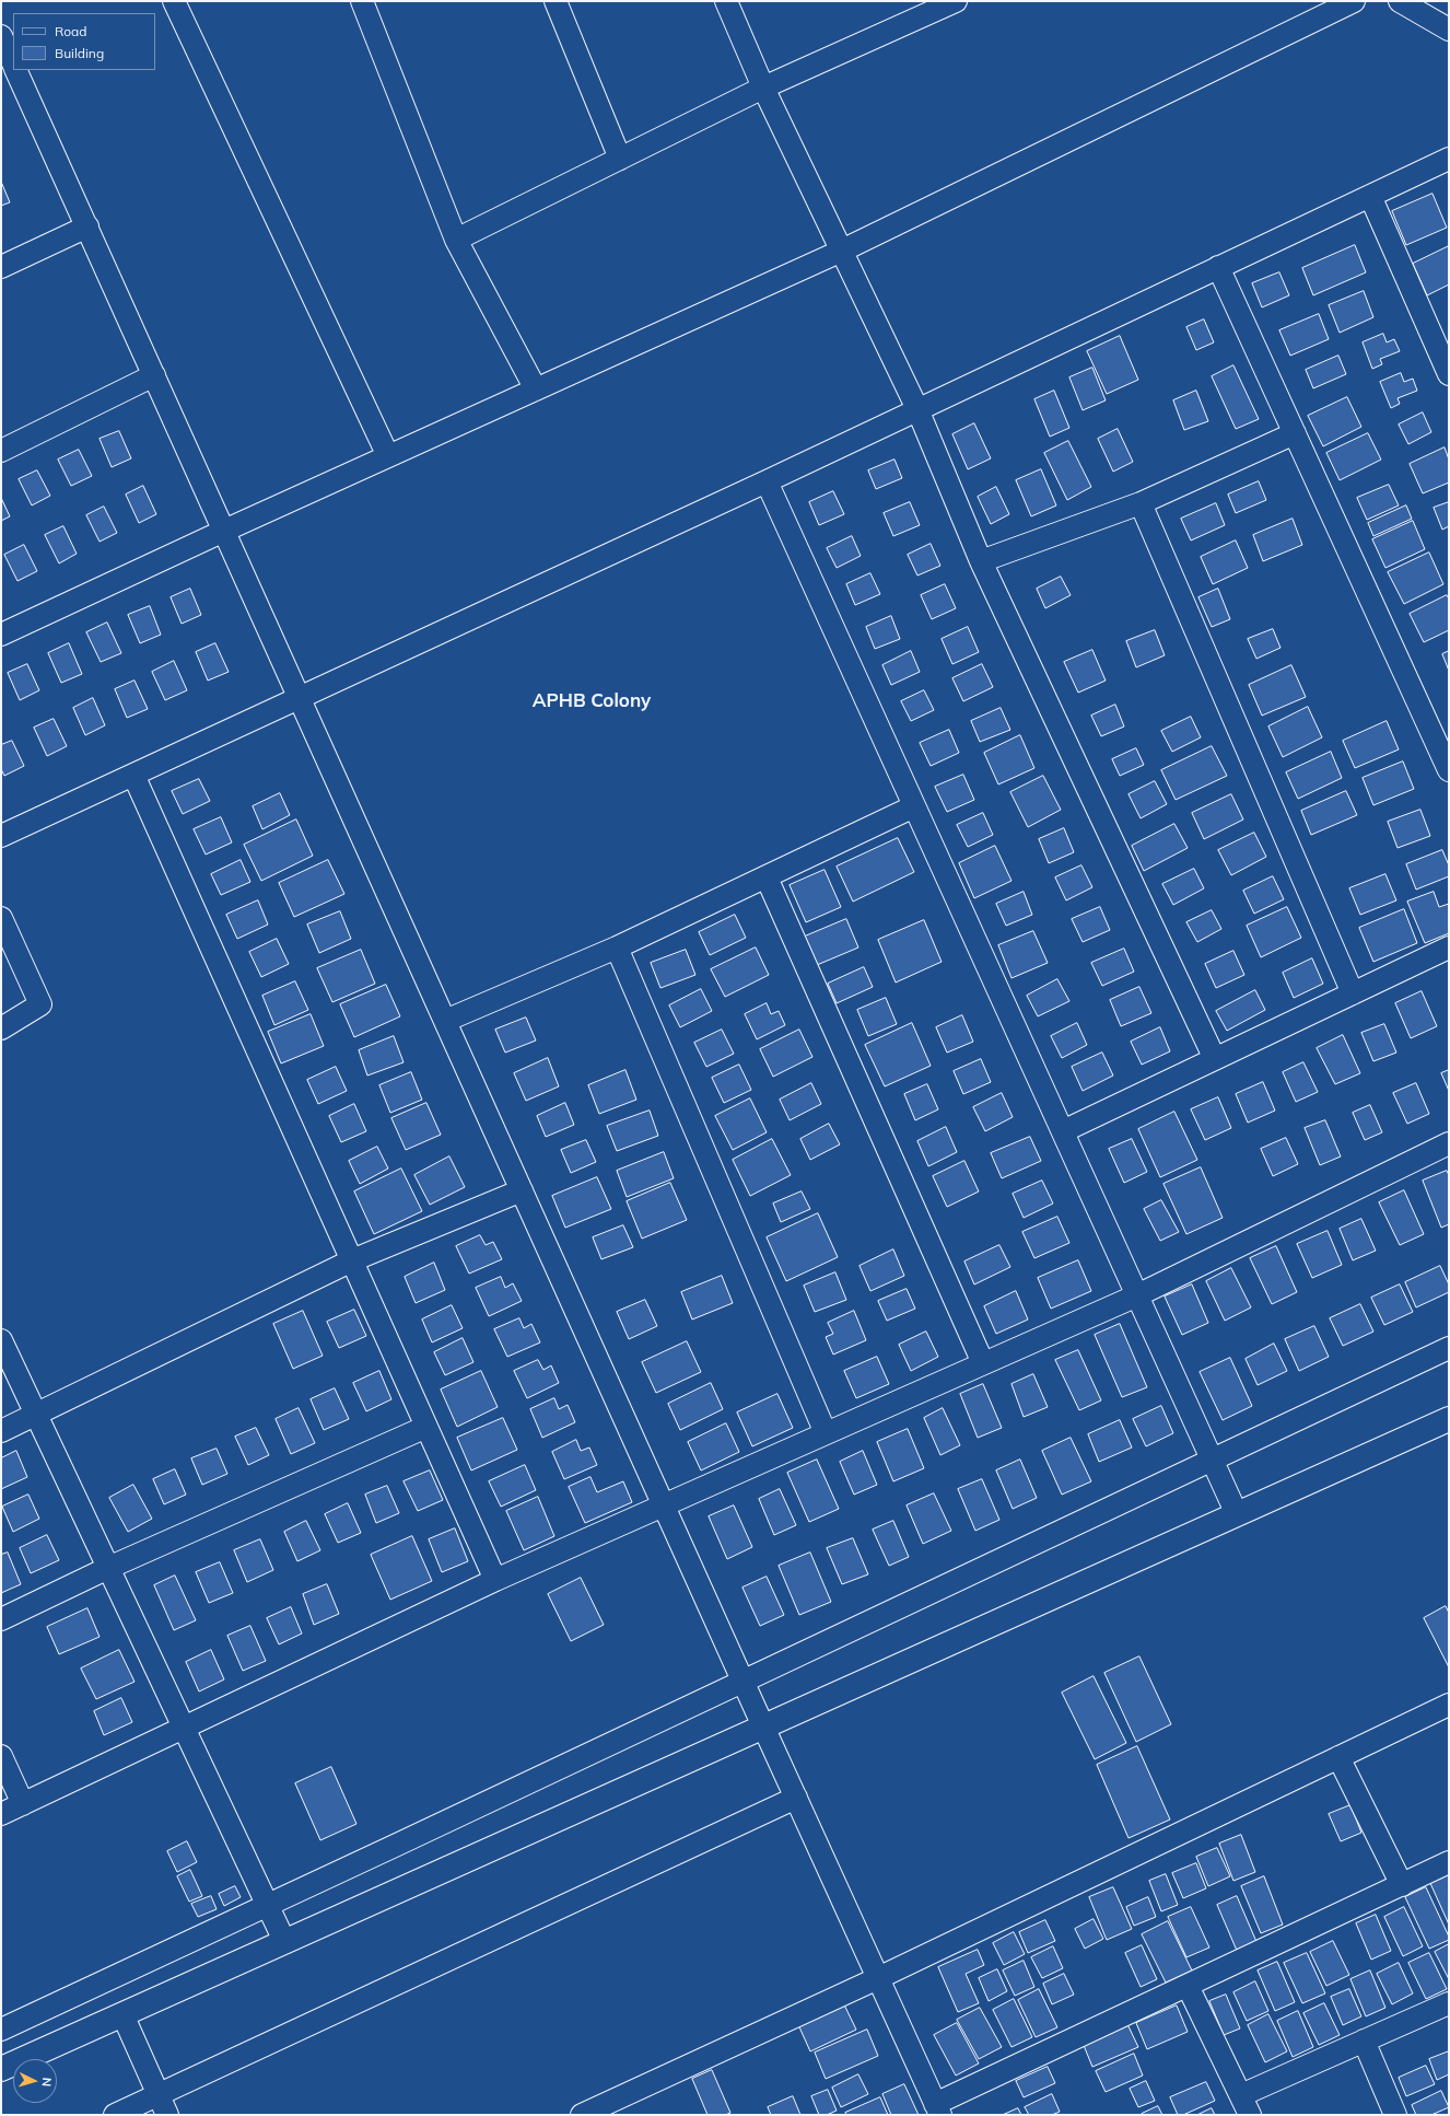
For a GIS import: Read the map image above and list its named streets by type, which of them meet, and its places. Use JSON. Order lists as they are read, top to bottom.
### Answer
{
  "districts": ["APHB Colony"],
  "legend": ["Road", "Building"],
  "north": "right"
}
